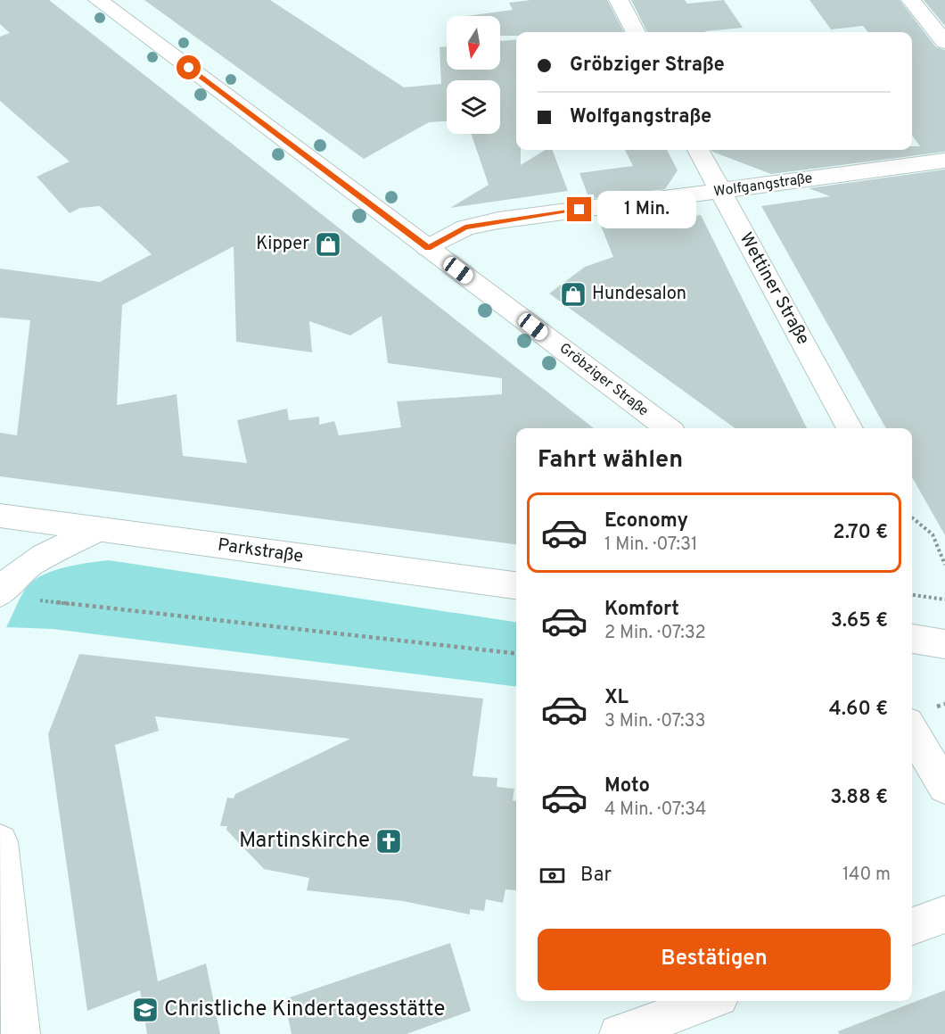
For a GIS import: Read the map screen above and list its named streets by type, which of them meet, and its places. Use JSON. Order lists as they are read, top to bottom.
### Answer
{
  "streets": {
    "street": [
      "Wolfgangstraße",
      "Wettiner Straße",
      "Gröbziger Straße",
      "Parkstraße"
    ]
  },
  "crossings": [
    ["Wolfgangstraße", "Wettiner Straße"],
    ["Wolfgangstraße", "Gröbziger Straße"]
  ],
  "places": {
    "shop": ["Kipper", "Hundesalon"],
    "church": ["Martinskirche"],
    "school or university": ["Christliche Kindertagesstätte"]
  },
  "north": "bottom",
  "page": {
    "banner": ["Gröbziger Straße", "Wolfgangstraße"],
    "bubble": "1 Min.",
    "heading": "Fahrt wählen",
    "list": [
      {
        "name": "Economy",
        "note": "1 Min. · 07:31",
        "value": "2.70 €"
      },
      {
        "name": "Komfort",
        "note": "2 Min. · 07:32",
        "value": "3.65 €"
      },
      {
        "name": "XL",
        "note": "3 Min. · 07:33",
        "value": "4.60 €"
      },
      {
        "name": "Moto",
        "note": "4 Min. · 07:34",
        "value": "3.88 €"
      }
    ],
    "pay": ["Bar", "140 m"],
    "buttons": "Bestätigen"
  }
}
